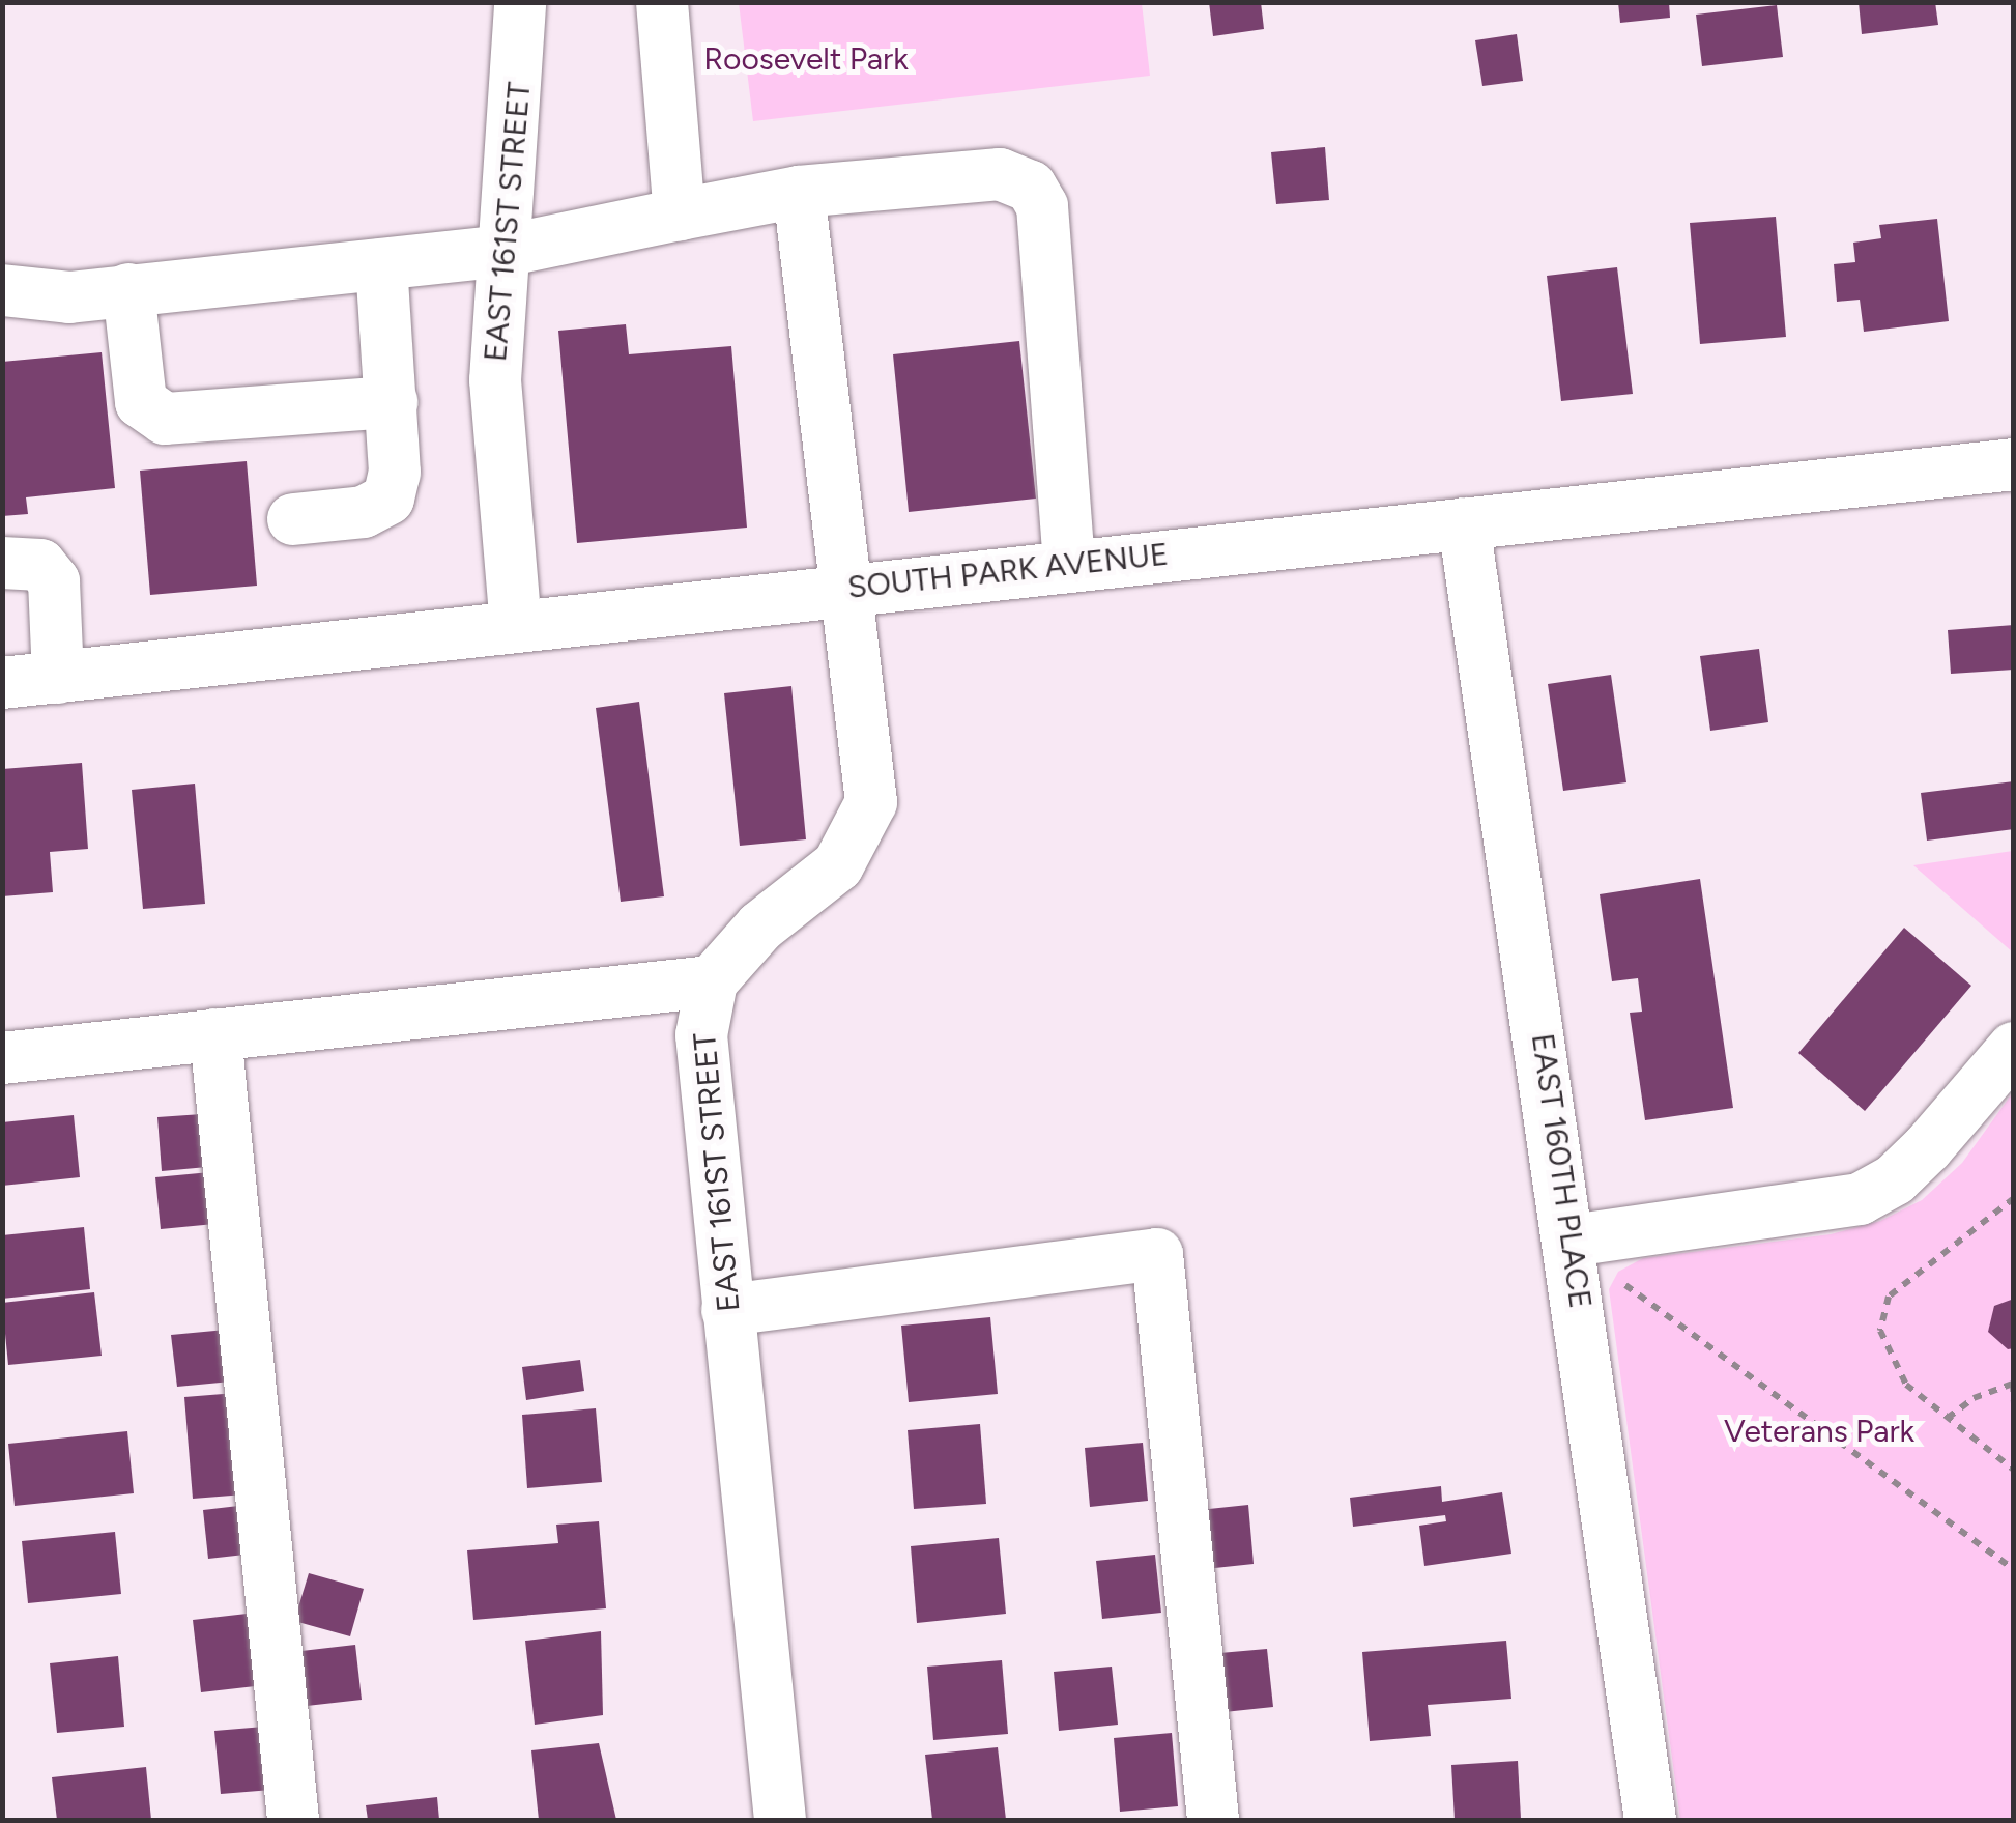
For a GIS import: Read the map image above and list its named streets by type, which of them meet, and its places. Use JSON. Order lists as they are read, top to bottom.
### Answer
{
  "streets": {
    "street": ["EAST 161ST STREET", "SOUTH PARK AVENUE", "EAST 160TH PLACE"]
  },
  "crossings": [
    ["EAST 161ST STREET", "SOUTH PARK AVENUE"],
    ["SOUTH PARK AVENUE", "EAST 160TH PLACE"]
  ],
  "parks": ["Roosevelt Park", "Veterans Park"]
}
